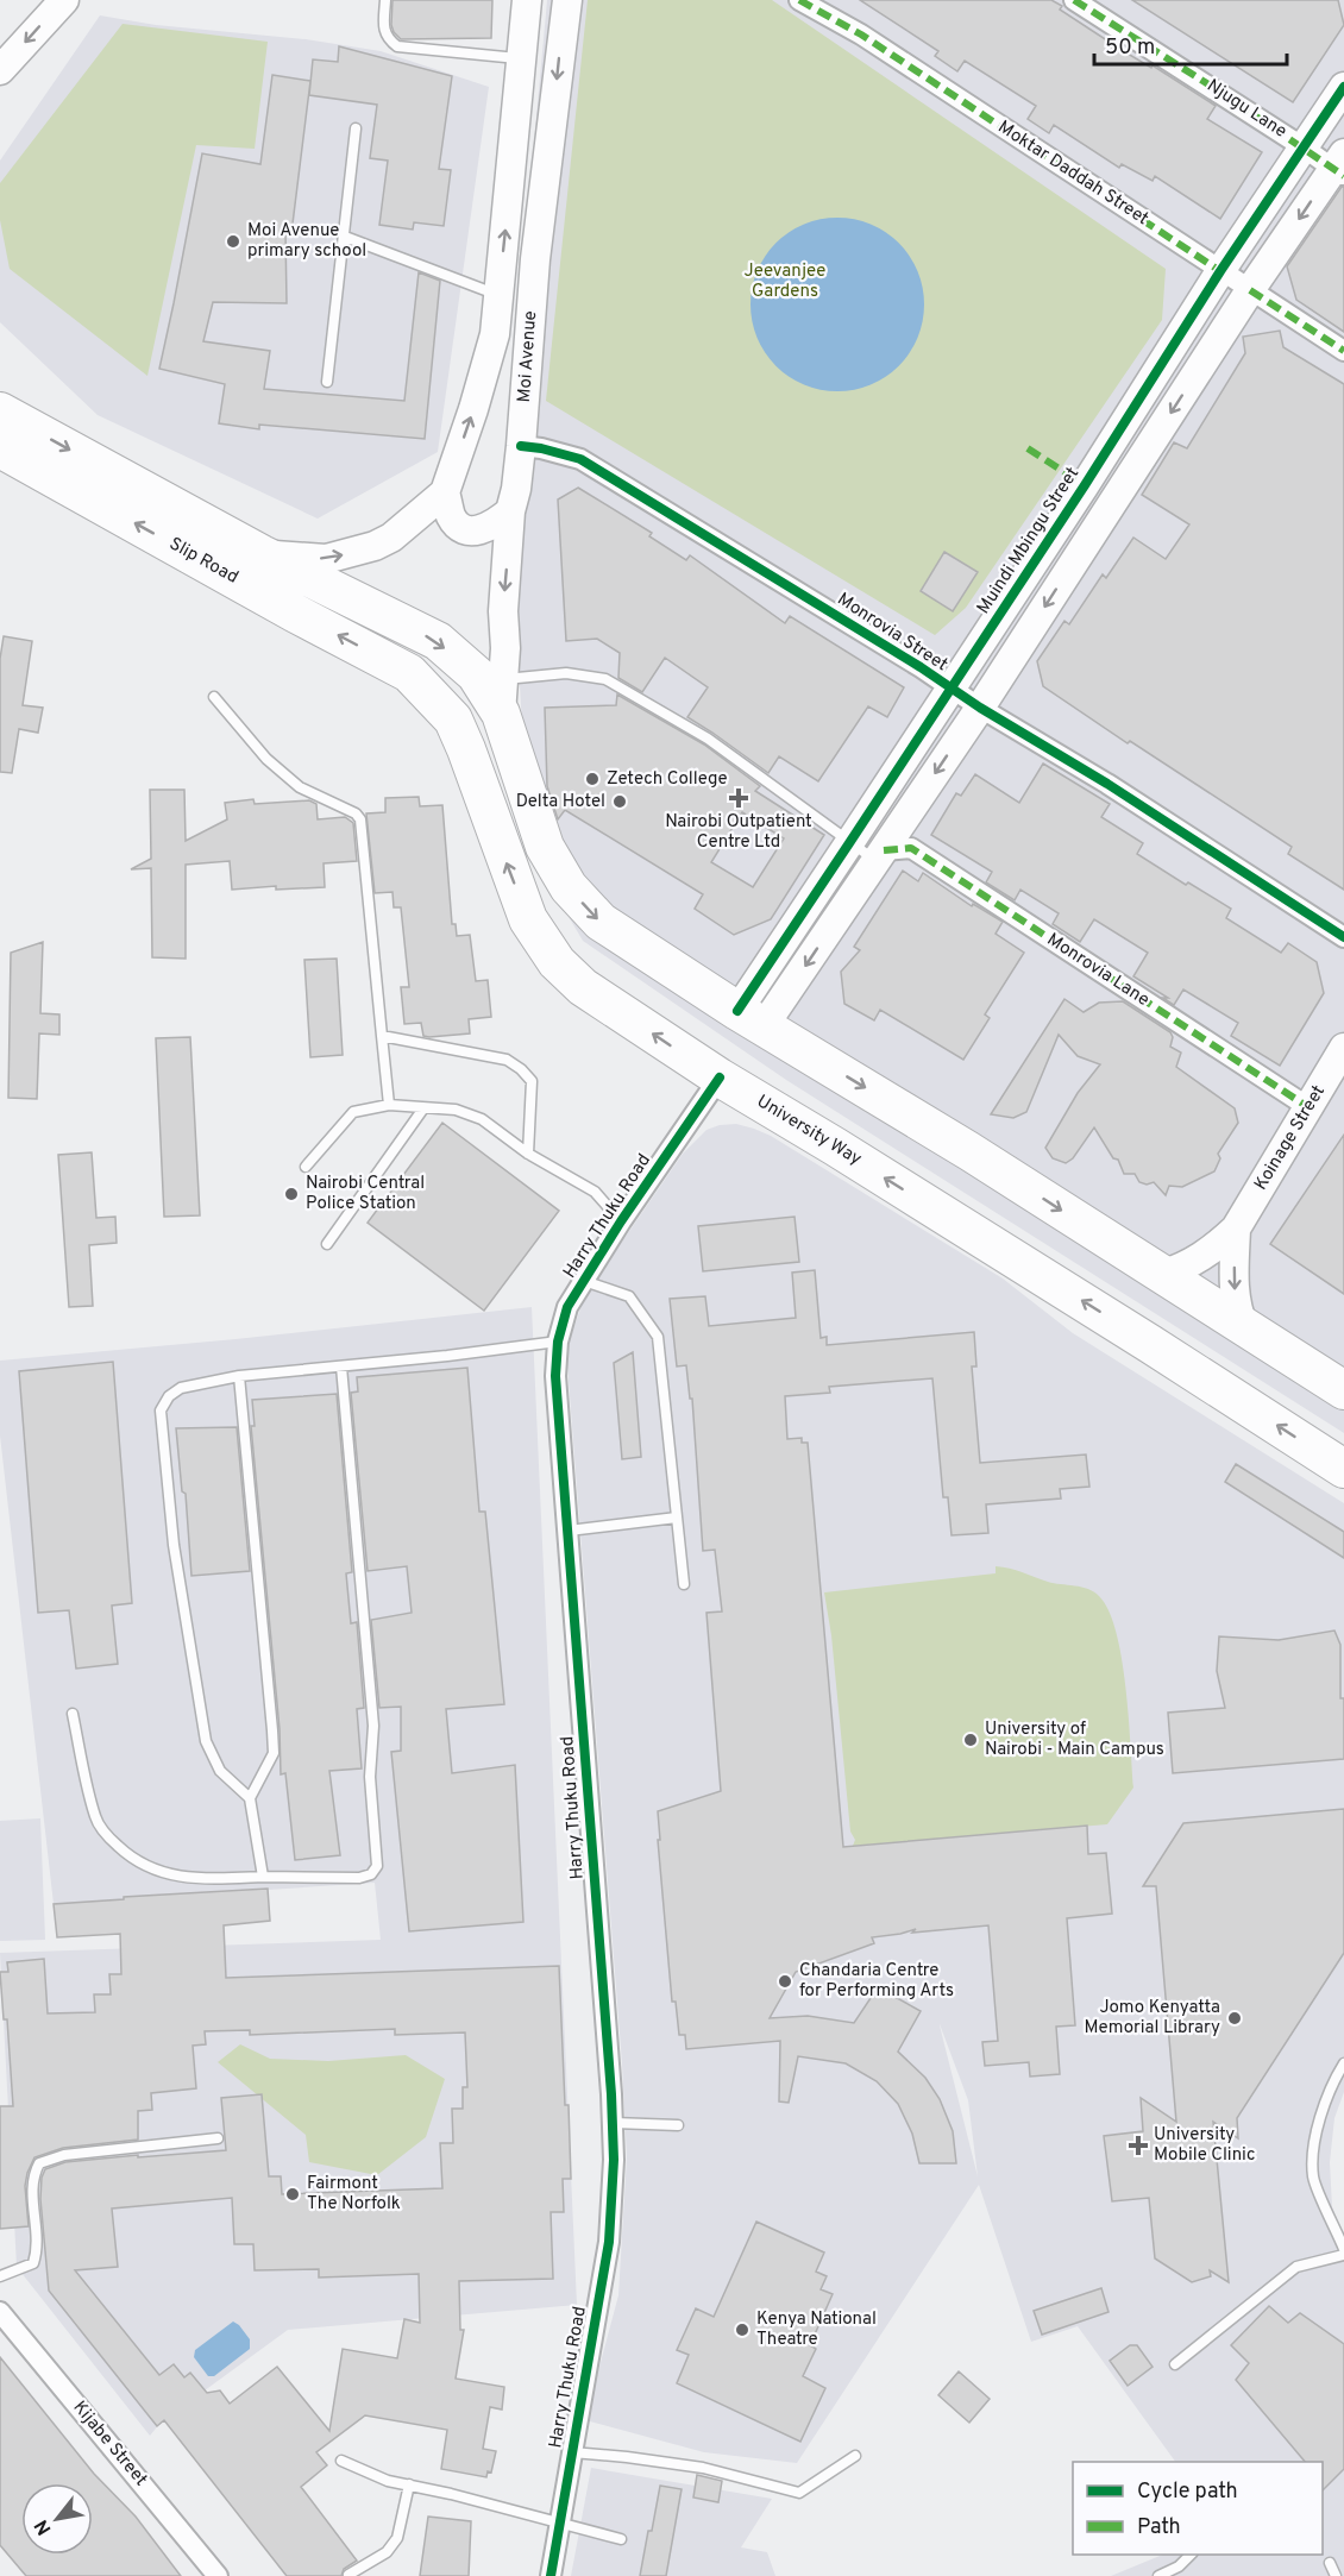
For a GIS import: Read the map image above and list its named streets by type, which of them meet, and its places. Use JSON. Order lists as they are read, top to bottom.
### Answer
{
  "streets": {
    "highway": ["Slip Road", "University Way"],
    "street": [
      "Njugu Lane",
      "Moktar Daddah Street",
      "Moi Avenue",
      "Muindi Mbingu Street",
      "Monrovia Street",
      "Monrovia Lane",
      "Koinage Street",
      "Harry Thuku Road",
      "Kijabe Street"
    ]
  },
  "crossings": [
    ["Njugu Lane", "Muindi Mbingu Street"],
    ["Moktar Daddah Street", "Muindi Mbingu Street"],
    ["Moi Avenue", "Slip Road"],
    ["Moi Avenue", "Monrovia Street"],
    ["Muindi Mbingu Street", "Monrovia Street"],
    ["Slip Road", "University Way"],
    ["Monrovia Lane", "Koinage Street"],
    ["University Way", "Harry Thuku Road"]
  ],
  "parks": ["Jeevanjee Gardens"],
  "places": {
    "other": [
      "Moi Avenue primary school",
      "Zetech College",
      "Delta Hotel",
      "Nairobi Central Police Station",
      "University of Nairobi - Main Campus",
      "Chandaria Centre for Performing Arts",
      "Jomo Kenyatta Memorial Library",
      "Fairmont The Norfolk",
      "Kenya National Theatre"
    ],
    "health": ["Nairobi Outpatient Centre Ltd", "University Mobile Clinic"]
  },
  "legend": ["Cycle path", "Path"],
  "scale_bar": "50 m",
  "north": "bottom left"
}
